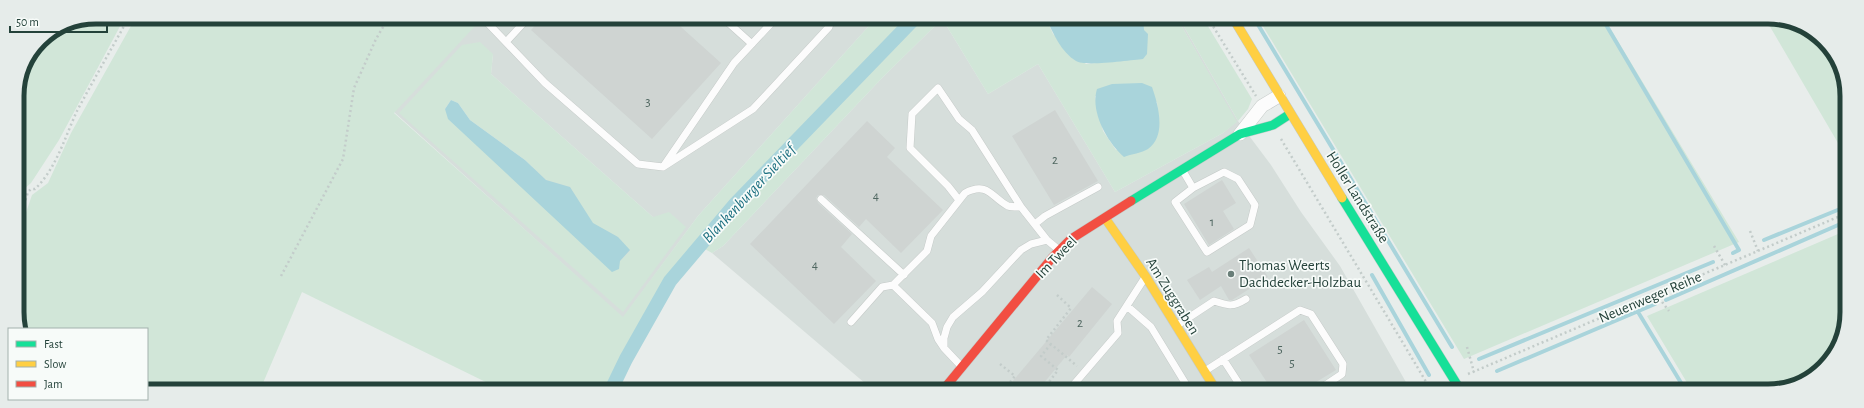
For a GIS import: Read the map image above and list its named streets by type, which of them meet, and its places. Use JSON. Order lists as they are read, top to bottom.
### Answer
{
  "streets": {
    "street": ["Holler Landstraße", "Im Tweel", "Am Zuggraben"],
    "path": ["Neuenweger Reihe"]
  },
  "crossings": [
    ["Holler Landstraße", "Im Tweel"],
    ["Holler Landstraße", "Neuenweger Reihe"],
    ["Im Tweel", "Am Zuggraben"]
  ],
  "water": ["Blankenburger Sieltief"],
  "places": ["Thomas Weerts Dachdecker-Holzbau"],
  "house_numbers": [
    "3",
    "2",
    "4",
    "1",
    "4",
    "2",
    "5",
    "5"
  ],
  "legend": ["Fast", "Slow", "Jam"],
  "scale_bar": "50 m"
}
